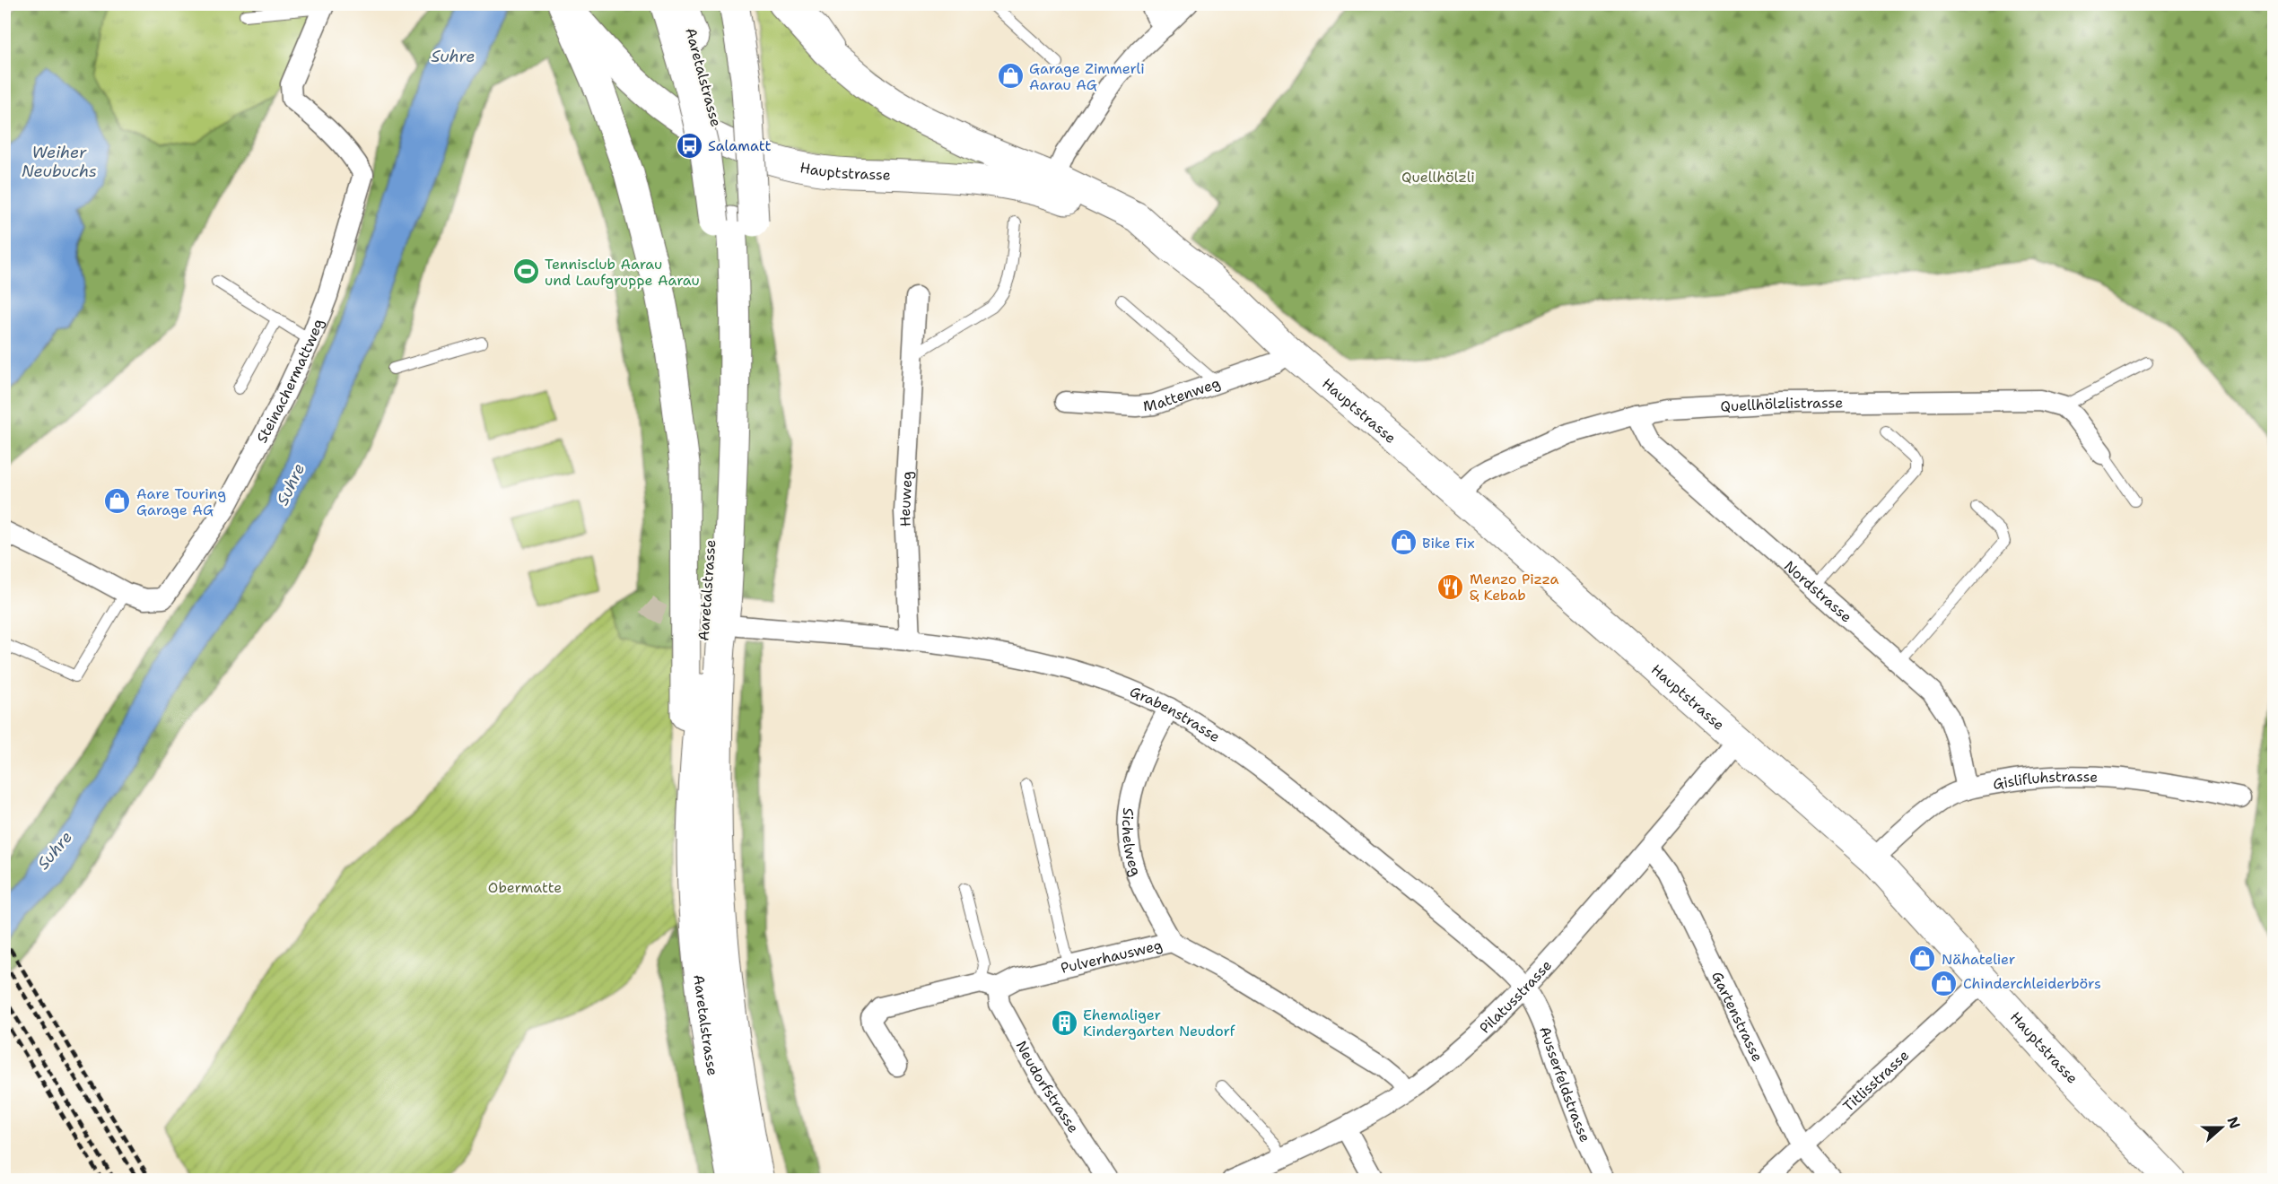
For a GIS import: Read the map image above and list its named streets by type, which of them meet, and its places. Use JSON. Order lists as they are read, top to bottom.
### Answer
{
  "streets": {
    "main road": ["Aaretalstrasse", "Hauptstrasse"],
    "street": [
      "Steinachermattweg",
      "Mattenweg",
      "Quellhölzlistrasse",
      "Heuweg",
      "Nordstrasse",
      "Grabenstrasse",
      "Gislifluhstrasse",
      "Sichelweg",
      "Pulverhausweg",
      "Pilatusstrasse",
      "Gartenstrasse",
      "Titlisstrasse",
      "Ausserfeldstrasse",
      "Neudorfstrasse"
    ]
  },
  "crossings": [
    ["Hauptstrasse", "Mattenweg"],
    ["Hauptstrasse", "Quellhölzlistrasse"],
    ["Hauptstrasse", "Gislifluhstrasse"],
    ["Hauptstrasse", "Pilatusstrasse"],
    ["Hauptstrasse", "Titlisstrasse"],
    ["Quellhölzlistrasse", "Nordstrasse"],
    ["Heuweg", "Grabenstrasse"],
    ["Nordstrasse", "Gislifluhstrasse"],
    ["Grabenstrasse", "Sichelweg"],
    ["Grabenstrasse", "Pilatusstrasse"],
    ["Grabenstrasse", "Ausserfeldstrasse"],
    ["Sichelweg", "Pulverhausweg"],
    ["Pulverhausweg", "Pilatusstrasse"],
    ["Pulverhausweg", "Neudorfstrasse"],
    ["Pilatusstrasse", "Gartenstrasse"],
    ["Pilatusstrasse", "Ausserfeldstrasse"],
    ["Gartenstrasse", "Titlisstrasse"]
  ],
  "water": ["Suhre", "Weiher Neubuchs"],
  "parks": ["Quellhölzli", "Obermatte"],
  "places": {
    "shop": [
      "Garage Zimmerli Aarau AG",
      "Aare Touring Garage AG",
      "Bike Fix",
      "Nähatelier",
      "Chinderchleiderbörs"
    ],
    "bus stop": ["Salamatt"],
    "sports": ["Tennisclub Aarau und Laufgruppe Aarau"],
    "restaurant": ["Menzo Pizza & Kebab"],
    "building": ["Ehemaliger Kindergarten Neudorf"]
  },
  "north": "right"
}
